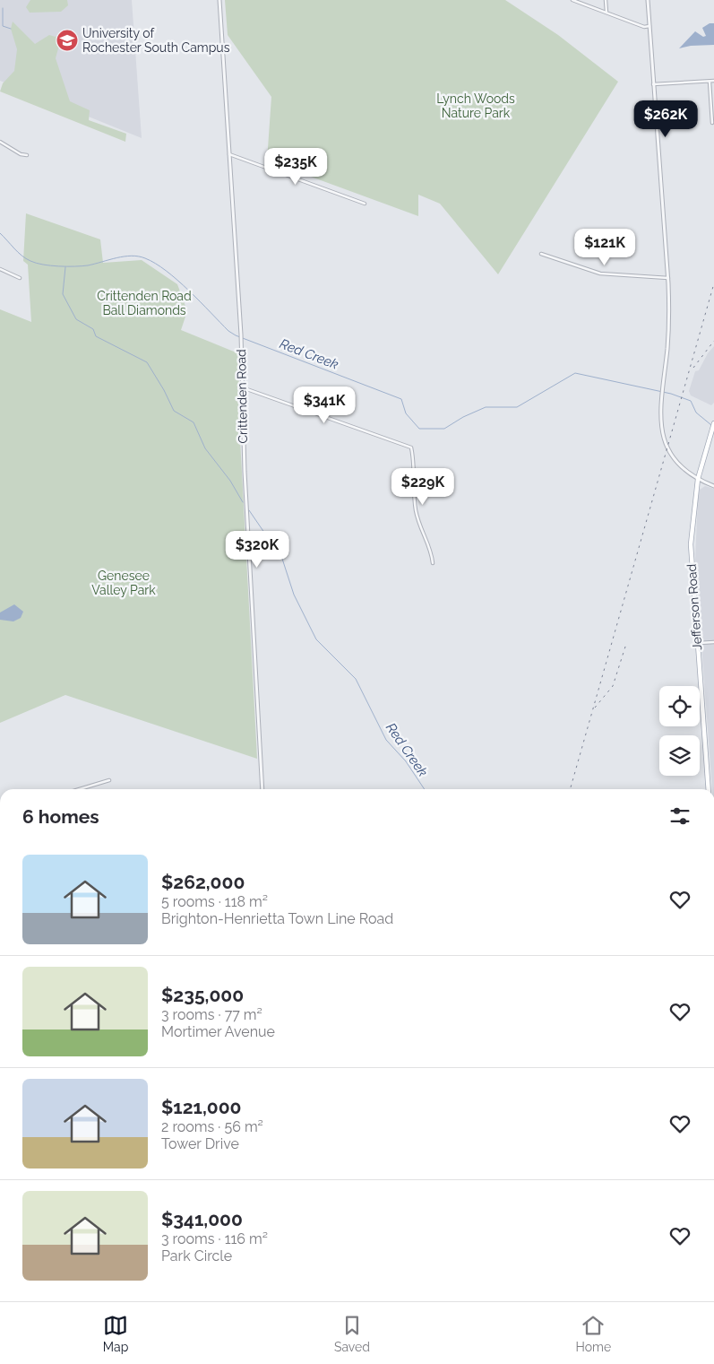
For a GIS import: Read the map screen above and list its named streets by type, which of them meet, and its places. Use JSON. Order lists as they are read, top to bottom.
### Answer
{
  "streets": {
    "main road": ["Jefferson Road"],
    "street": ["Crittenden Road"]
  },
  "water": ["Red Creek"],
  "parks": ["Lynch Woods Nature Park", "Crittenden Road Ball Diamonds", "Genesee Valley Park"],
  "places": {
    "school or university": ["University of Rochester South Campus"]
  },
  "page": {
    "price": [
      "$262K",
      "$235K",
      "$121K",
      "$341K",
      "$229K",
      "$320K"
    ],
    "heading": "6 homes",
    "list": [
      {
        "name": "$262,000",
        "note": "5 rooms · 118 m² · Brighton-Henrietta Town Line Road"
      },
      {
        "name": "$235,000",
        "note": "3 rooms · 77 m² · Mortimer Avenue"
      },
      {
        "name": "$121,000",
        "note": "2 rooms · 56 m² · Tower Drive"
      },
      {
        "name": "$341,000",
        "note": "3 rooms · 116 m² · Park Circle"
      }
    ],
    "tabs": ["Map", "Saved", "Home"]
  }
}
